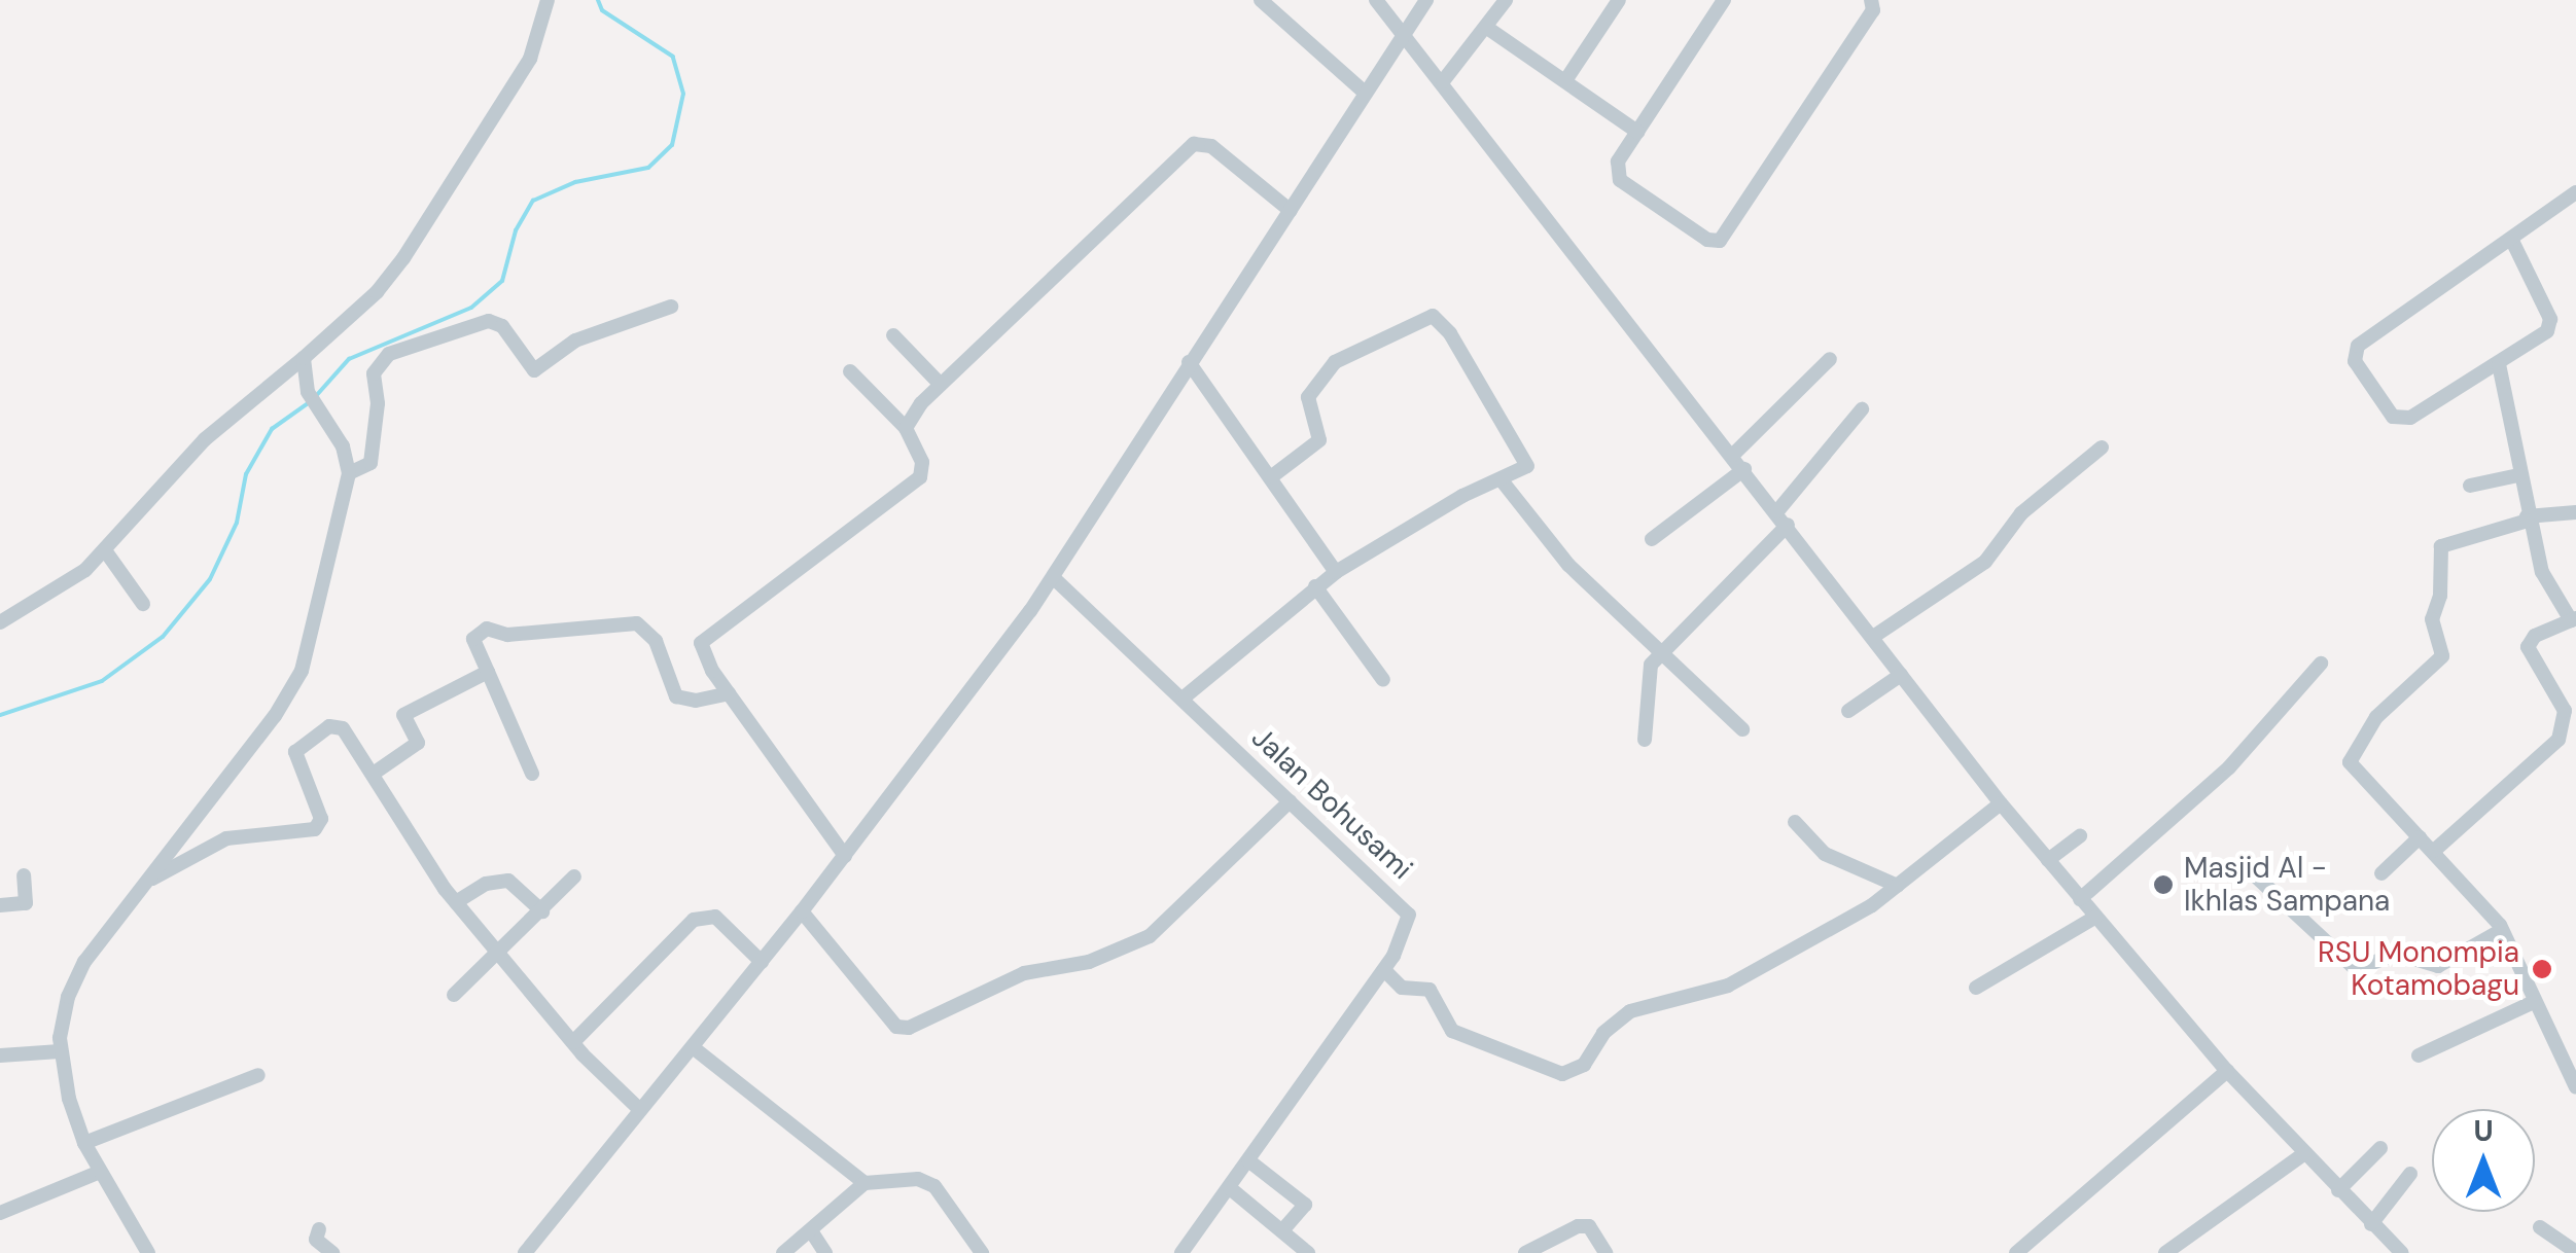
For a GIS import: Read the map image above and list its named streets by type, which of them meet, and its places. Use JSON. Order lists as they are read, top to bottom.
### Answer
{
  "streets": {
    "street": ["Jalan Bohusami"]
  },
  "places": ["Masjid Al - Ikhlas Sampana", "RSU Monompia Kotamobagu"],
  "north": "top"
}
